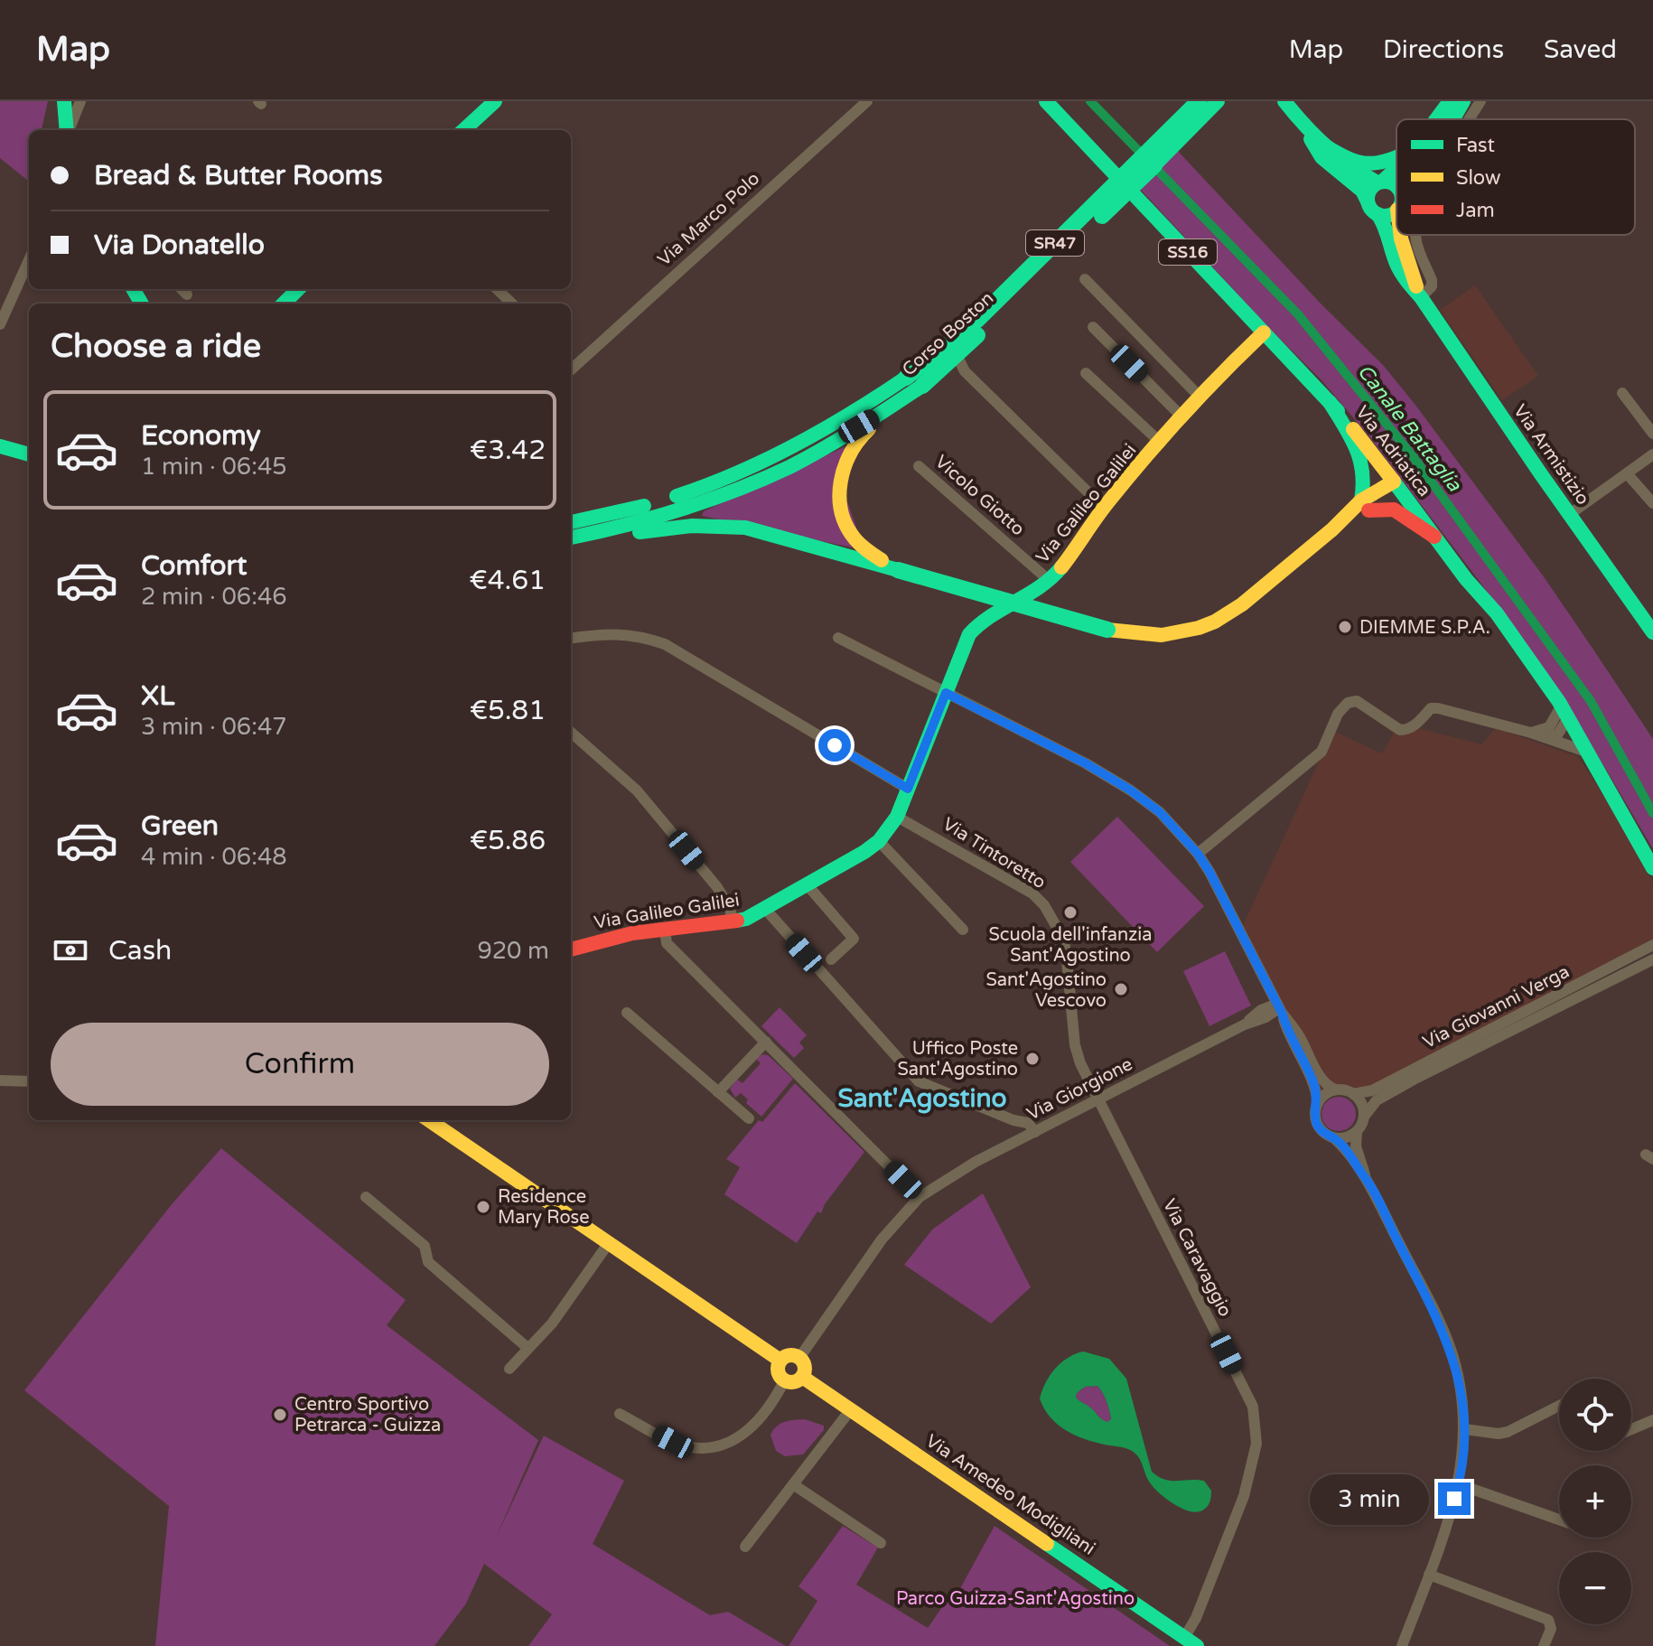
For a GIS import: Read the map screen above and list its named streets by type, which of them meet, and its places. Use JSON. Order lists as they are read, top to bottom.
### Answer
{
  "streets": {
    "main road": [
      "SR47",
      "SS16",
      "Corso Boston",
      "Via Adriatica",
      "Via Armistizio",
      "Via Galileo Galilei",
      "Via Amedeo Modigliani"
    ],
    "street": [
      "Via Marco Polo",
      "Vicolo Giotto",
      "Via Tintoretto",
      "Via Giovanni Verga",
      "Via Giorgione",
      "Via Caravaggio"
    ]
  },
  "crossings": [
    ["SR47", "Corso Boston"],
    ["SR47", "Via Adriatica"],
    ["Via Adriatica", "Via Galileo Galilei"],
    ["Vicolo Giotto", "Via Galileo Galilei"],
    ["Via Galileo Galilei", "Via Tintoretto"],
    ["Via Tintoretto", "Via Giorgione"],
    ["Via Tintoretto", "Via Caravaggio"],
    ["Via Giorgione", "Via Caravaggio"],
    ["Via Giorgione", "Via Amedeo Modigliani"],
    ["Via Caravaggio", "Via Amedeo Modigliani"]
  ],
  "districts": ["Sant'Agostino"],
  "water": ["Canale Battaglia"],
  "parks": ["Parco Guizza-Sant'Agostino"],
  "places": [
    "DIEMME S.P.A.",
    "Scuola dell'infanzia Sant'Agostino",
    "Sant'Agostino Vescovo",
    "Uffico Poste Sant'Agostino",
    "Residence Mary Rose",
    "Centro Sportivo Petrarca - Guizza"
  ],
  "legend": ["Fast", "Slow", "Jam"],
  "page": {
    "header": "Map",
    "nav": ["Map", "Directions", "Saved"],
    "banner": ["Bread & Butter Rooms", "Via Donatello"],
    "heading": "Choose a ride",
    "list": [
      {
        "name": "Economy",
        "note": "1 min · 06:45",
        "value": "€3.42"
      },
      {
        "name": "Comfort",
        "note": "2 min · 06:46",
        "value": "€4.61"
      },
      {
        "name": "XL",
        "note": "3 min · 06:47",
        "value": "€5.81"
      },
      {
        "name": "Green",
        "note": "4 min · 06:48",
        "value": "€5.86"
      }
    ],
    "pay": ["Cash", "920 m"],
    "buttons": "Confirm",
    "map_buttons": ["+", "−"],
    "bubble": "3 min"
  }
}
